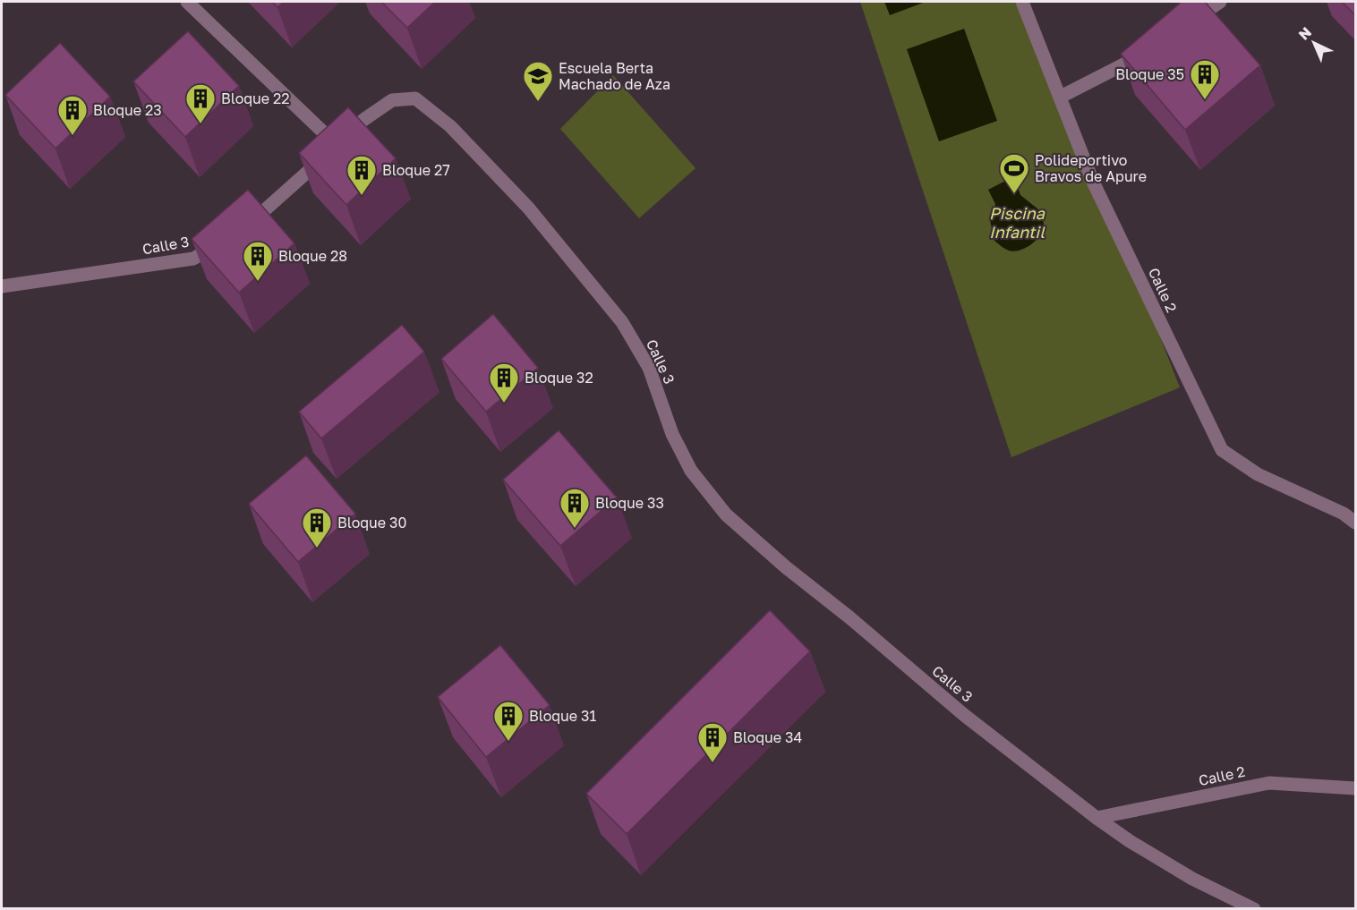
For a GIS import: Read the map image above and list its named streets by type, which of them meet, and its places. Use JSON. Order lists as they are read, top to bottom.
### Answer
{
  "streets": {
    "street": ["Calle 3", "Calle 2"]
  },
  "crossings": [
    ["Calle 3", "Calle 2"]
  ],
  "water": ["Piscina Infantil"],
  "places": {
    "building": [
      "Bloque 35",
      "Bloque 22",
      "Bloque 23",
      "Bloque 27",
      "Bloque 28",
      "Bloque 32",
      "Bloque 33",
      "Bloque 30",
      "Bloque 31",
      "Bloque 34"
    ],
    "school or university": ["Escuela Berta Machado de Aza"],
    "sports": ["Polideportivo Bravos de Apure"]
  },
  "north": "top left"
}
